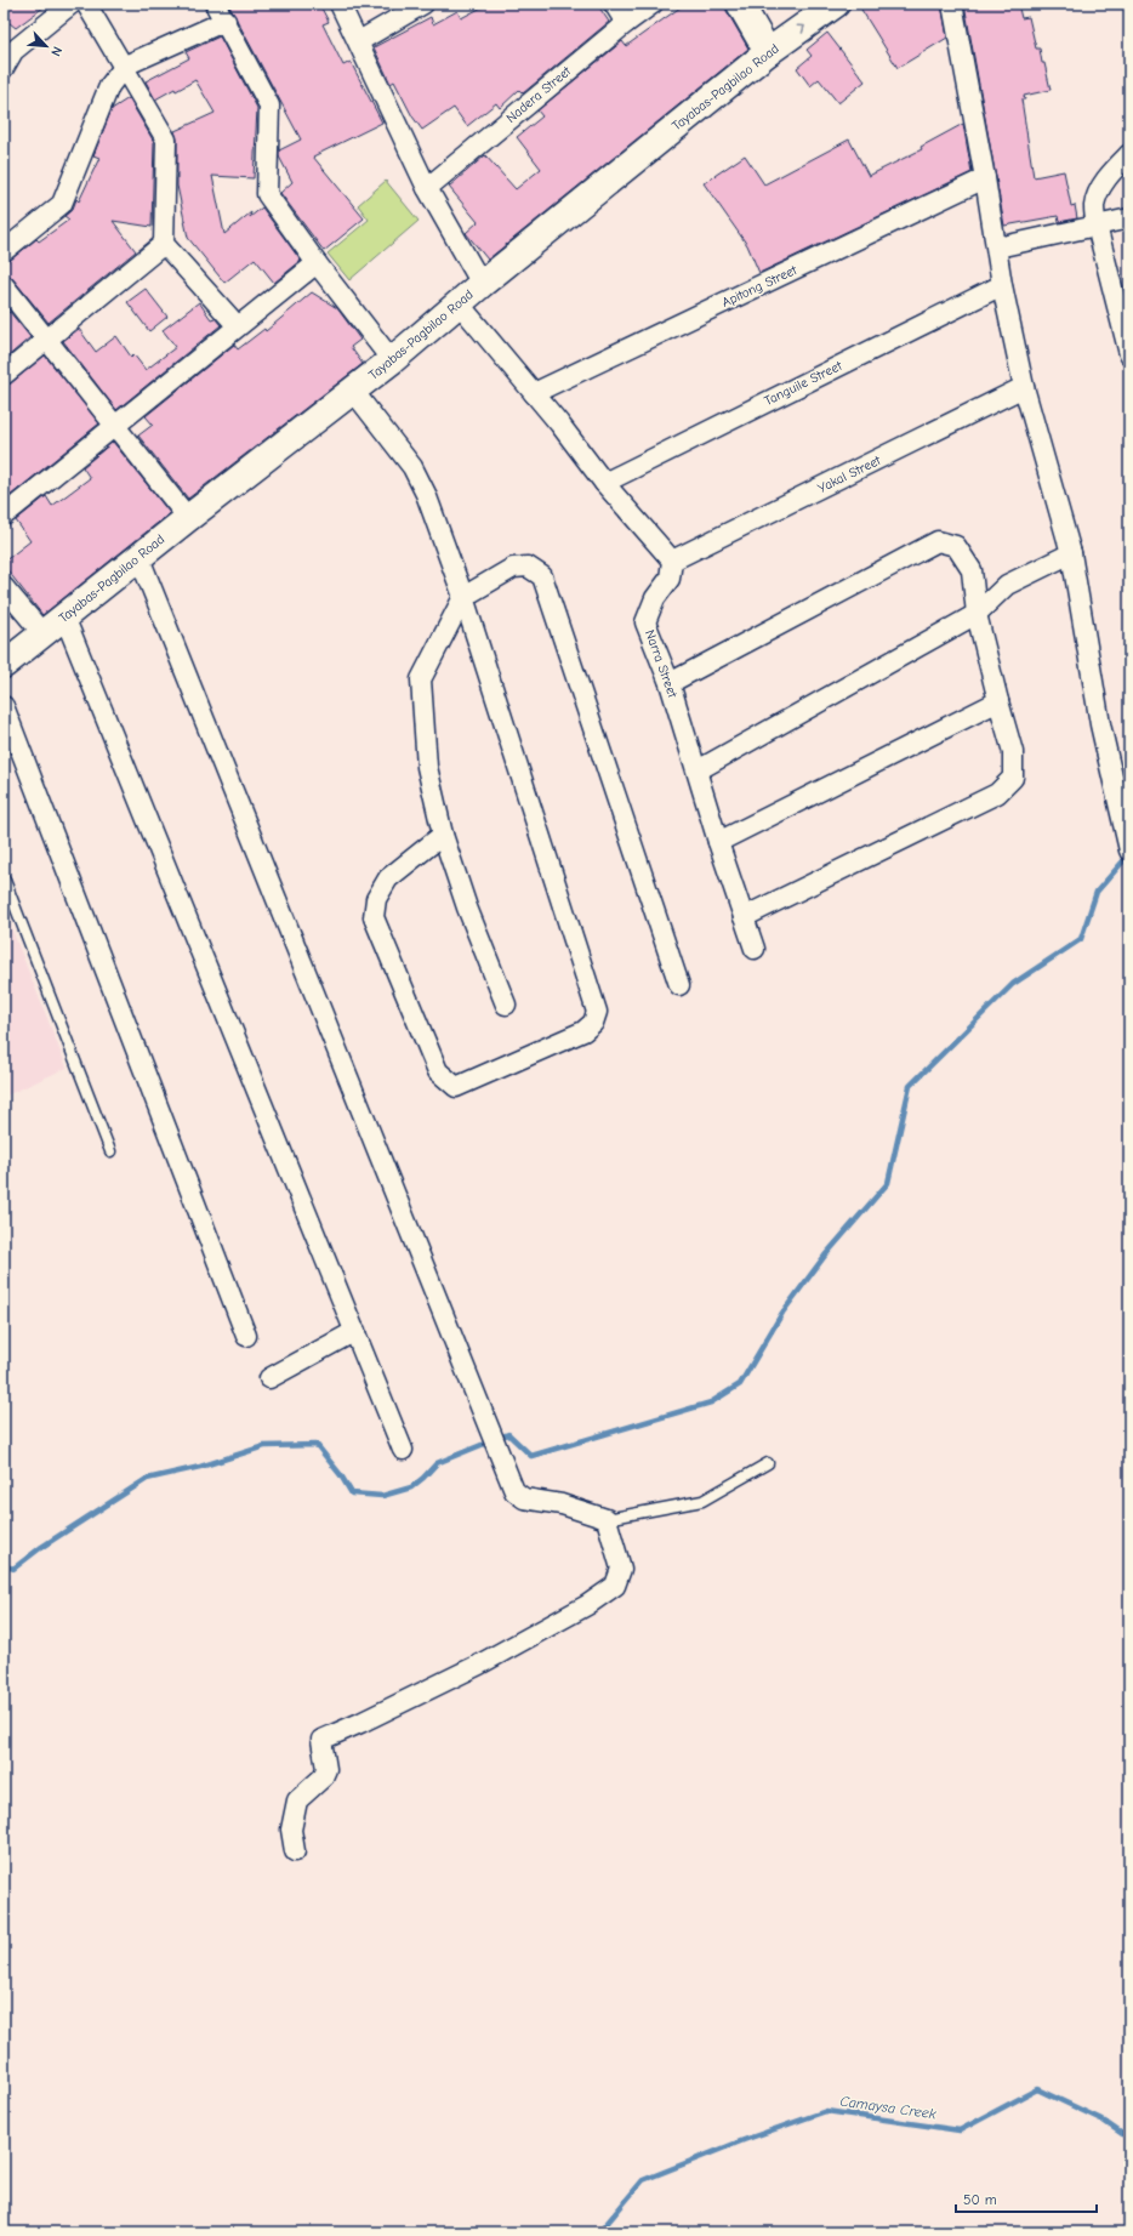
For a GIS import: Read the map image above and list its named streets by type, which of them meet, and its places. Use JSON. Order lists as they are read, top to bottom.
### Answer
{
  "streets": {
    "main road": ["Tayabas-Pagbilao Road"],
    "street": [
      "Nadera Street",
      "Apitong Street",
      "Tanguile Street",
      "Yakal Street",
      "Narra Street"
    ]
  },
  "crossings": [
    ["Yakal Street", "Narra Street"]
  ],
  "water": ["Camaysa Creek"],
  "scale_bar": "50 m",
  "north": "bottom right"
}
